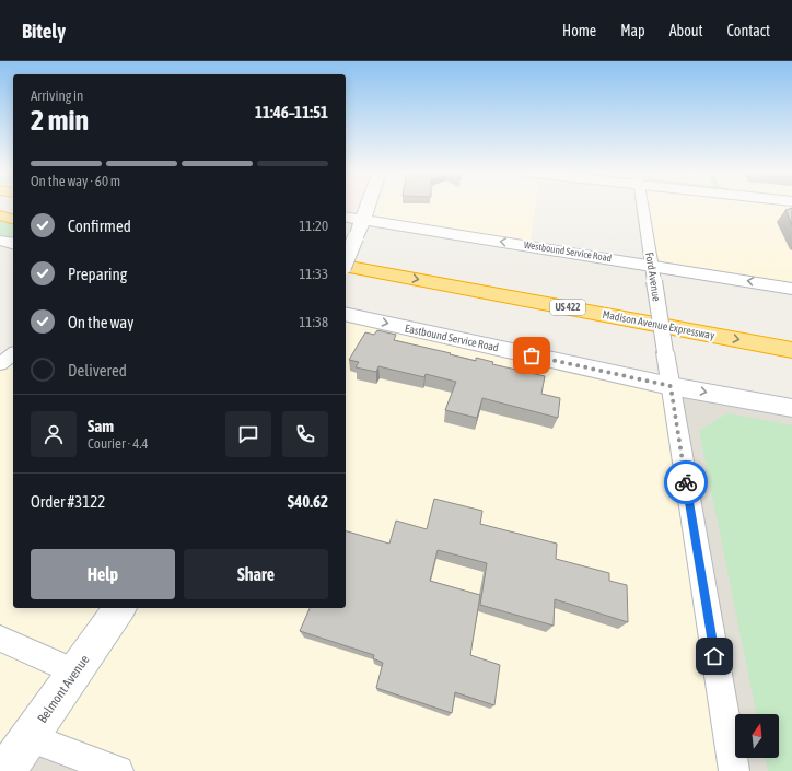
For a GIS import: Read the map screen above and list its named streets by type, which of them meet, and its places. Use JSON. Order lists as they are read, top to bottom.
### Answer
{
  "streets": {
    "highway": ["US 422", "Madison Avenue Expressway"],
    "main road": ["Westbound Service Road", "Eastbound Service Road", "Belmont Avenue"],
    "street": ["Ford Avenue"]
  },
  "crossings": [
    ["Westbound Service Road", "Ford Avenue"],
    ["Ford Avenue", "Eastbound Service Road"]
  ],
  "one_way": ["Westbound Service Road", "Eastbound Service Road"],
  "north": "top",
  "page": {
    "header": "Bitely",
    "nav": [
      "Home",
      "Map",
      "About",
      "Contact"
    ],
    "heading": ["2 min", "Arriving in", "11:46–11:51"],
    "panel": [
      "Sam",
      "Courier · 4.4",
      "Order #3122",
      "$40.62"
    ],
    "bar": "On the way · 60 m",
    "list": [
      ["Confirmed", "11:20"],
      ["Preparing", "11:33"],
      ["On the way", "11:38"],
      "Delivered"
    ],
    "buttons": ["Help", "Share"]
  }
}
